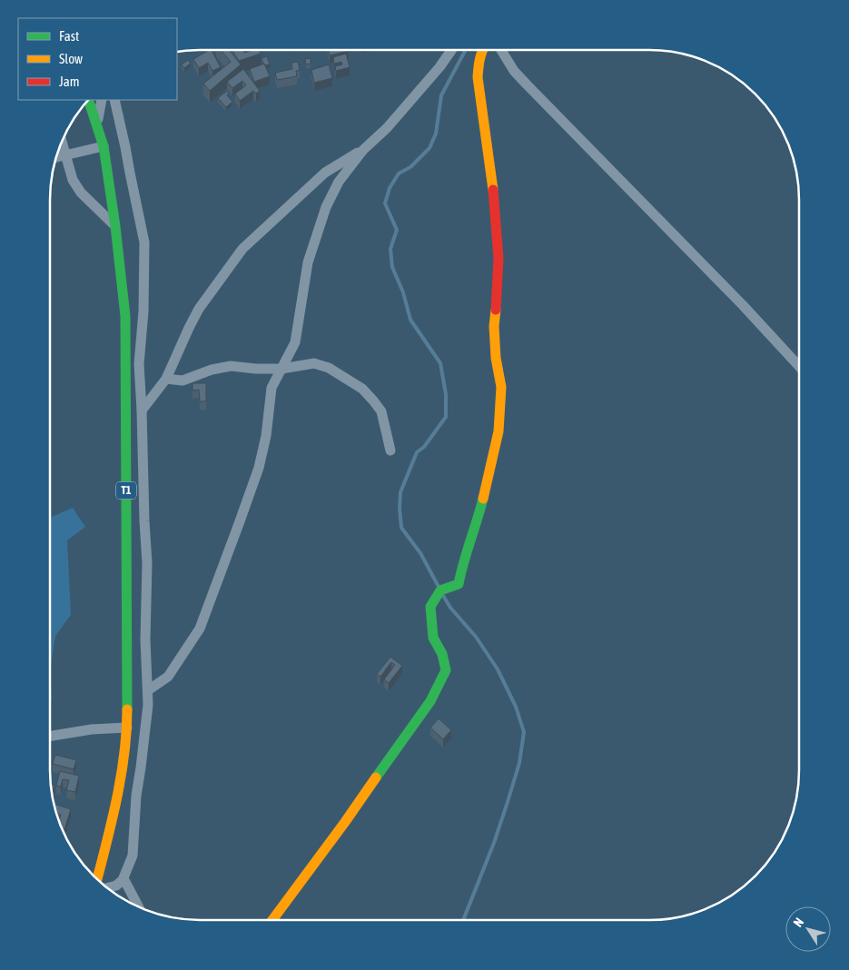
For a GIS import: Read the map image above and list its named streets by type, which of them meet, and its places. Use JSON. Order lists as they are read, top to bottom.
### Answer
{
  "streets": {
    "main road": ["T1"]
  },
  "legend": ["Fast", "Slow", "Jam"],
  "north": "top left"
}
